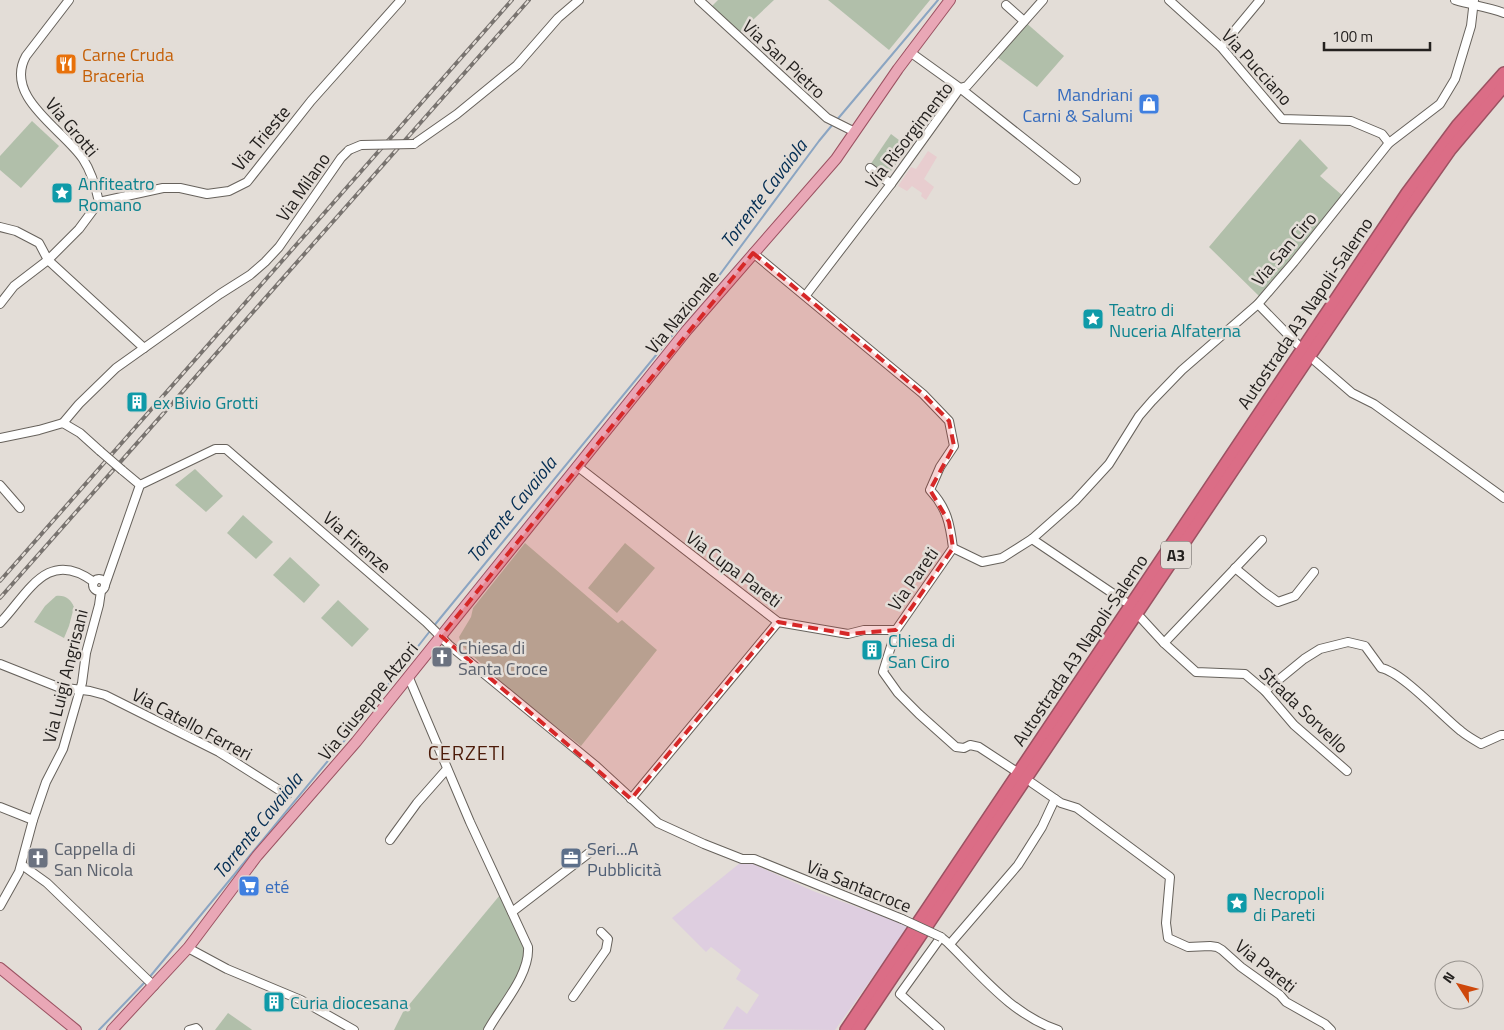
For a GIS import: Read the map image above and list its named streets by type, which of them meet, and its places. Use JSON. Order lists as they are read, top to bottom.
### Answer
{
  "streets": {
    "highway": ["Autostrada A3 Napoli-Salerno", "A3"],
    "main road": ["Via Nazionale", "Via Giuseppe Atzori"],
    "street": [
      "Via San Pietro",
      "Via Pucciano",
      "Via Grotti",
      "Via Risorgimento",
      "Via Trieste",
      "Via Milano",
      "Via San Ciro",
      "Via Firenze",
      "Via Cupa Pareti",
      "Via Pareti",
      "Via Luigi Angrisani",
      "Strada Sorvello",
      "Via Catello Ferreri",
      "Via Santacroce"
    ]
  },
  "crossings": [
    ["Via San Pietro", "Via Nazionale"],
    ["Via Pucciano", "Via San Ciro"],
    ["Via Grotti", "Via Trieste"],
    ["Via Risorgimento", "Via Pareti"],
    ["Via San Ciro", "Via Pareti"],
    ["Via Nazionale", "Via Firenze"],
    ["Via Nazionale", "Via Cupa Pareti"],
    ["Via Nazionale", "Via Pareti"],
    ["Via Nazionale", "Via Giuseppe Atzori"],
    ["Via Nazionale", "Via Santacroce"],
    ["Via Firenze", "Via Luigi Angrisani"],
    ["Via Firenze", "Via Giuseppe Atzori"],
    ["Via Firenze", "Via Santacroce"],
    ["Via Cupa Pareti", "Via Pareti"],
    ["Via Luigi Angrisani", "Via Catello Ferreri"],
    ["Via Giuseppe Atzori", "Via Santacroce"]
  ],
  "districts": ["CERZETI"],
  "water": ["Torrente Cavaiola"],
  "places": {
    "restaurant": ["Carne Cruda Braceria"],
    "shop": ["Mandriani Carni & Salumi"],
    "place": ["Anfiteatro Romano", "Teatro di Nuceria Alfaterna", "Necropoli di Pareti"],
    "building": ["ex Bivio Grotti", "Chiesa di San Ciro", "Curia diocesana"],
    "church": ["Chiesa di Santa Croce", "Cappella di San Nicola"],
    "office": ["Seri...A Pubblicità"],
    "supermarket": ["eté"]
  },
  "scale_bar": "100 m",
  "north": "top left"
}
